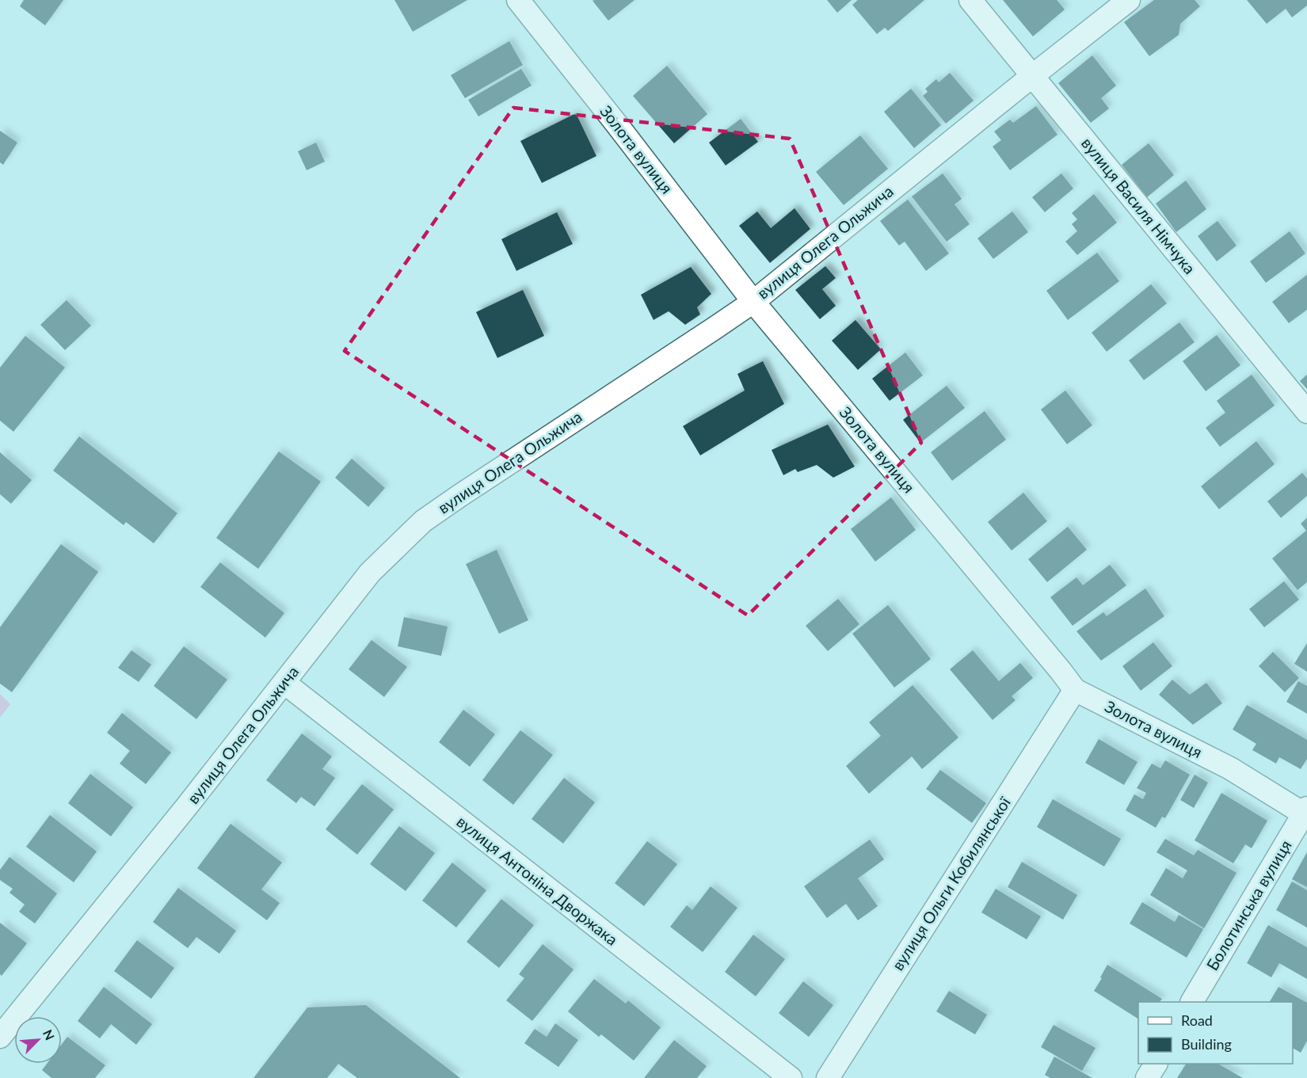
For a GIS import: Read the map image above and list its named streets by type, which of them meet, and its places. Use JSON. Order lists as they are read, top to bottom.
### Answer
{
  "streets": {
    "street": [
      "Золота вулиця",
      "вулиця Василя Німчука",
      "вулиця Олега Ольжича",
      "вулиця Антоніна Дворжака",
      "вулиця Ольги Кобилянської",
      "Болотинська вулиця"
    ]
  },
  "crossings": [
    ["Золота вулиця", "вулиця Олега Ольжича"],
    ["Золота вулиця", "вулиця Ольги Кобилянської"],
    ["Золота вулиця", "Болотинська вулиця"],
    ["вулиця Василя Німчука", "вулиця Олега Ольжича"],
    ["вулиця Олега Ольжича", "вулиця Антоніна Дворжака"]
  ],
  "legend": ["Road", "Building"],
  "north": "top right"
}
